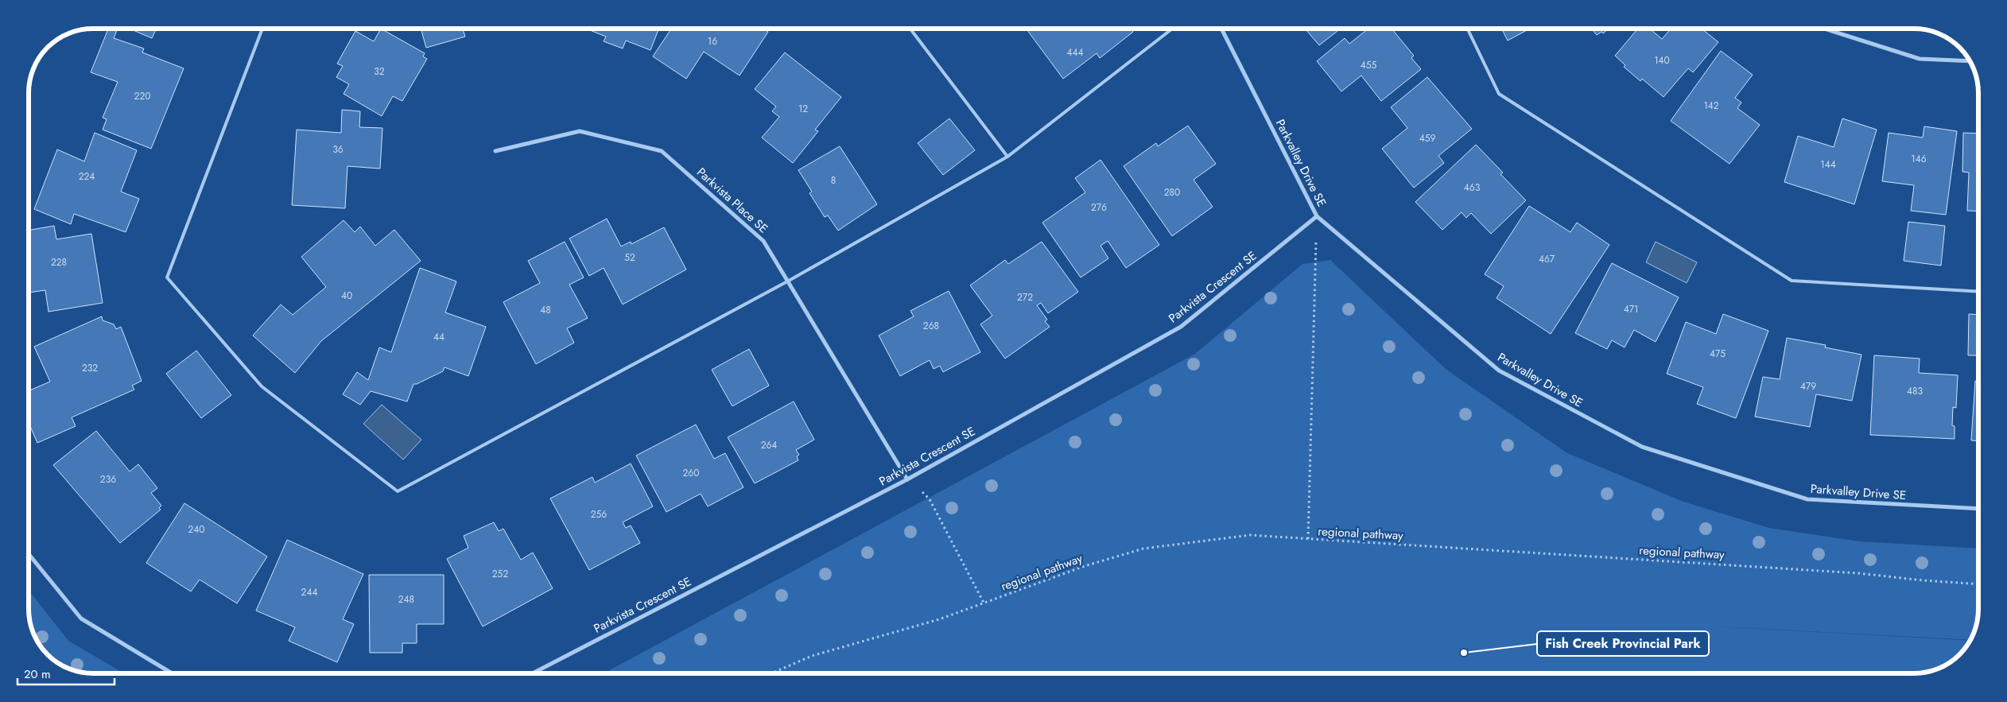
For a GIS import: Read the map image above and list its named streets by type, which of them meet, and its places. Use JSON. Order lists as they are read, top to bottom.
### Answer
{
  "streets": {
    "street": ["Parkvalley Drive SE", "Parkvista Place SE", "Parkvista Crescent SE"],
    "path": ["regional pathway"]
  },
  "crossings": [
    ["Parkvalley Drive SE", "Parkvista Crescent SE"],
    ["Parkvista Place SE", "Parkvista Crescent SE"]
  ],
  "places": ["Fish Creek Provincial Park"],
  "house_numbers": [
    "16",
    "444",
    "140",
    "455",
    "32",
    "220",
    "142",
    "12",
    "459",
    "36",
    "146",
    "144",
    "224",
    "8",
    "463",
    "280",
    "276",
    "52",
    "467",
    "228",
    "40",
    "272",
    "471",
    "48",
    "268",
    "44",
    "475",
    "232",
    "479",
    "483",
    "264",
    "260",
    "236",
    "256",
    "240",
    "252",
    "244",
    "248"
  ],
  "scale_bar": "20 m"
}
